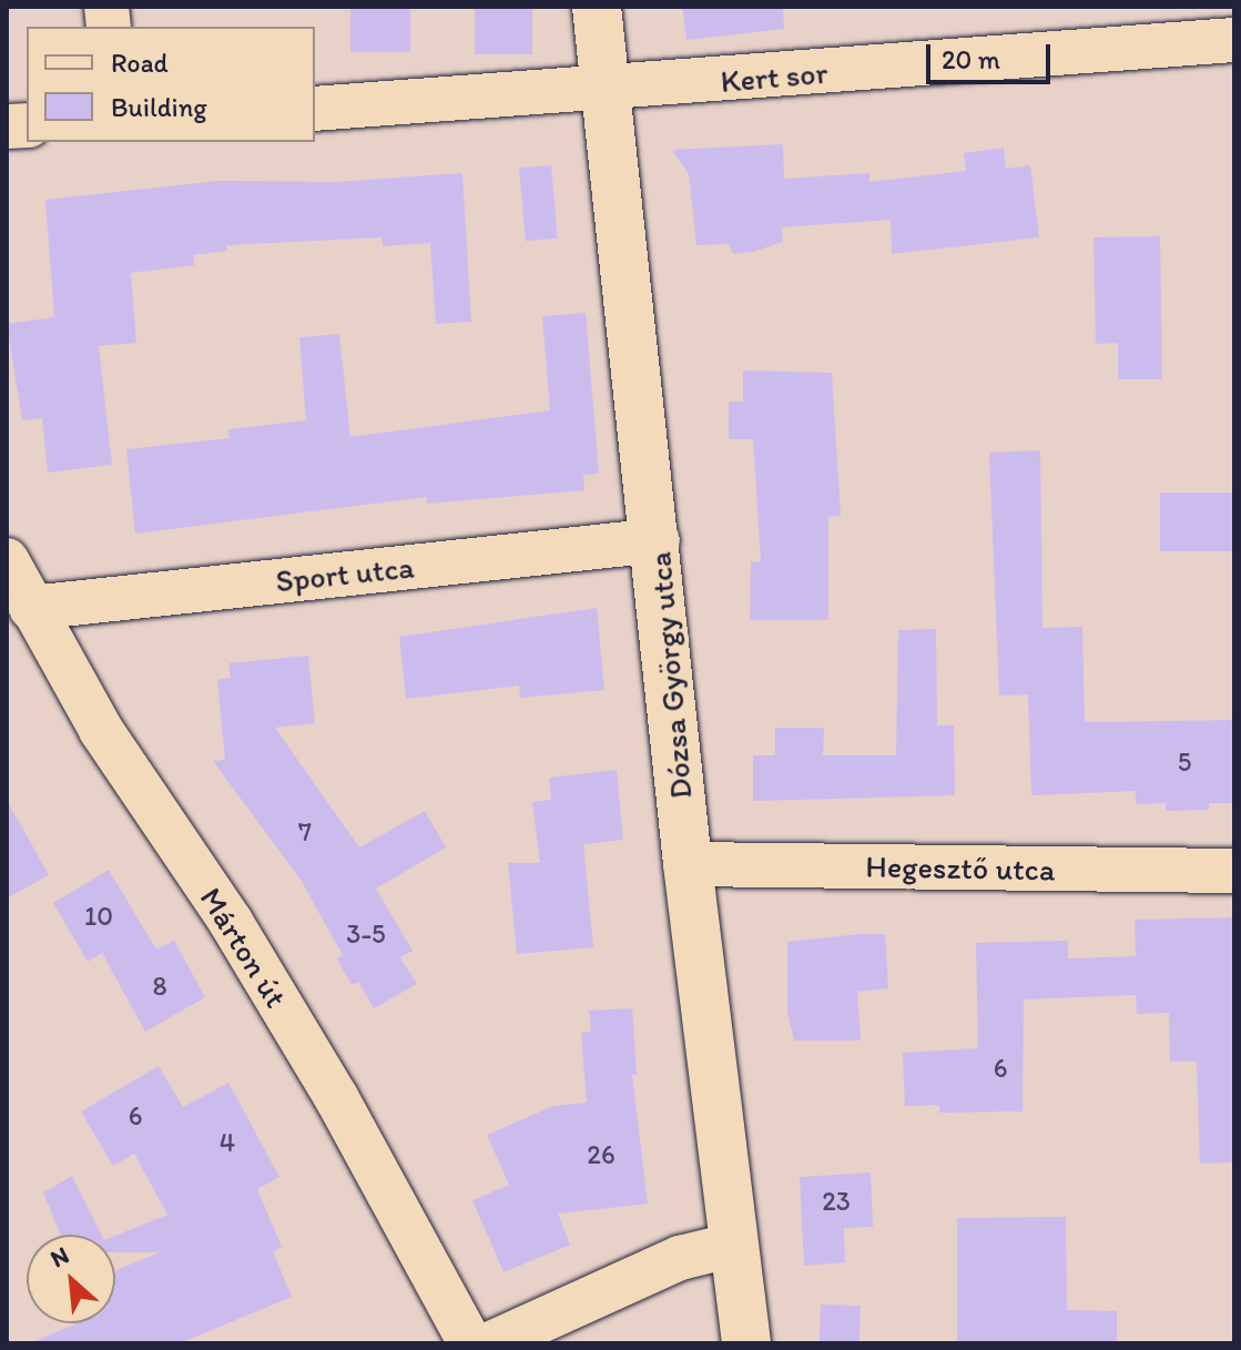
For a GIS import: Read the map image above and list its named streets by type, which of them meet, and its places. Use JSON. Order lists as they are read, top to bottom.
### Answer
{
  "streets": {
    "street": [
      "Kert sor",
      "Sport utca",
      "Dózsa György utca",
      "Hegesztő utca",
      "Márton út"
    ]
  },
  "crossings": [
    ["Kert sor", "Dózsa György utca"],
    ["Sport utca", "Dózsa György utca"],
    ["Sport utca", "Márton út"],
    ["Dózsa György utca", "Hegesztő utca"]
  ],
  "house_numbers": [
    "5",
    "7",
    "10",
    "3-5",
    "8",
    "6",
    "6",
    "4",
    "26",
    "23"
  ],
  "legend": ["Road", "Building"],
  "scale_bar": "20 m",
  "north": "top left"
}
